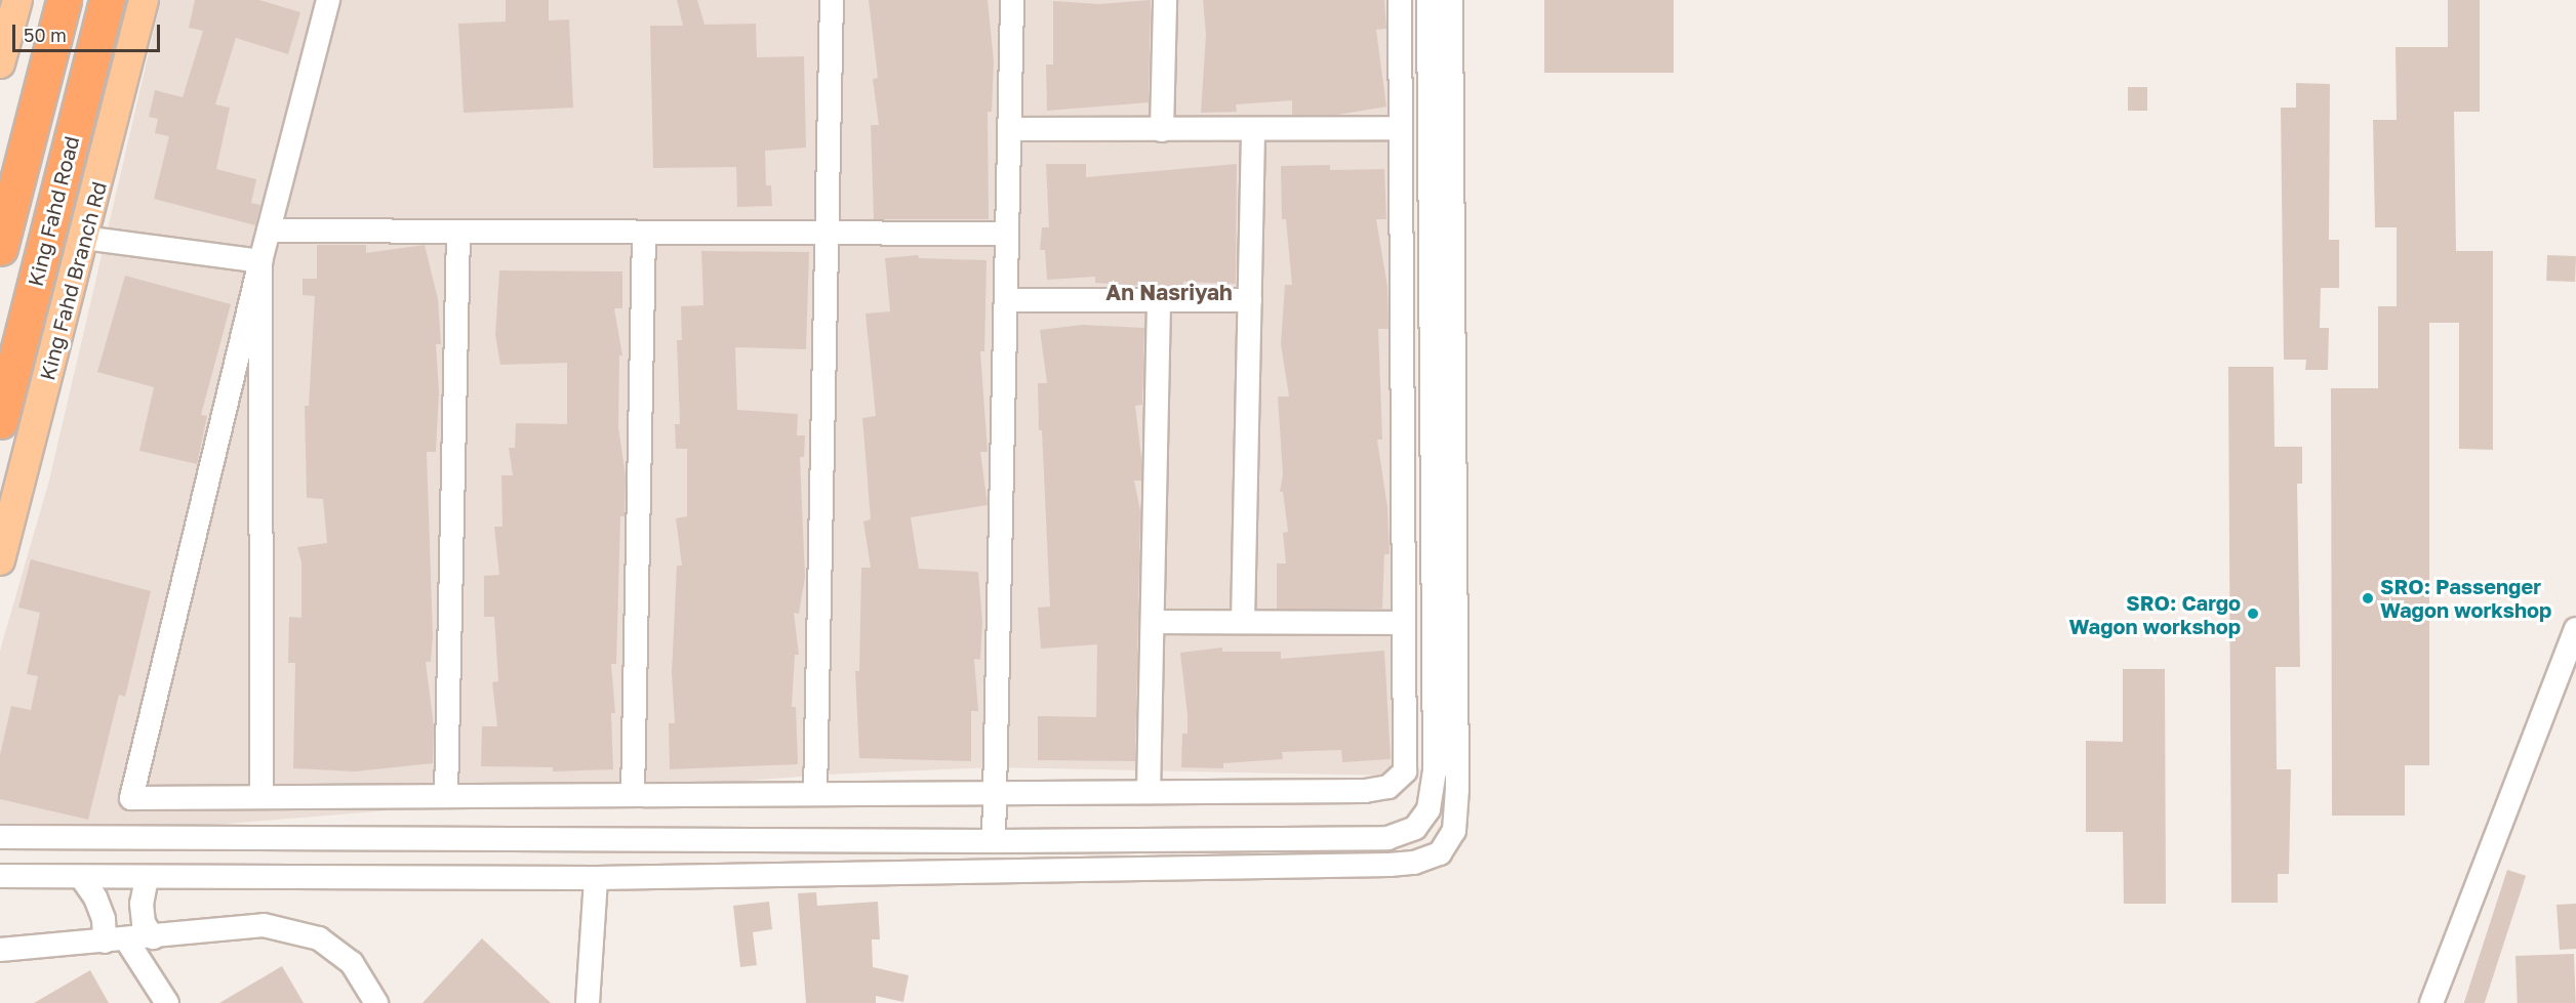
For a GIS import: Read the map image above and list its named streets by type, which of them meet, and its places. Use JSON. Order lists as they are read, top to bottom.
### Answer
{
  "streets": {
    "highway": ["King Fahd Road"],
    "main road": ["King Fahd Branch Rd"]
  },
  "districts": ["An Nasriyah"],
  "places": ["SRO: Passenger Wagon workshop", "SRO: Cargo Wagon workshop"],
  "scale_bar": "50 m"
}
